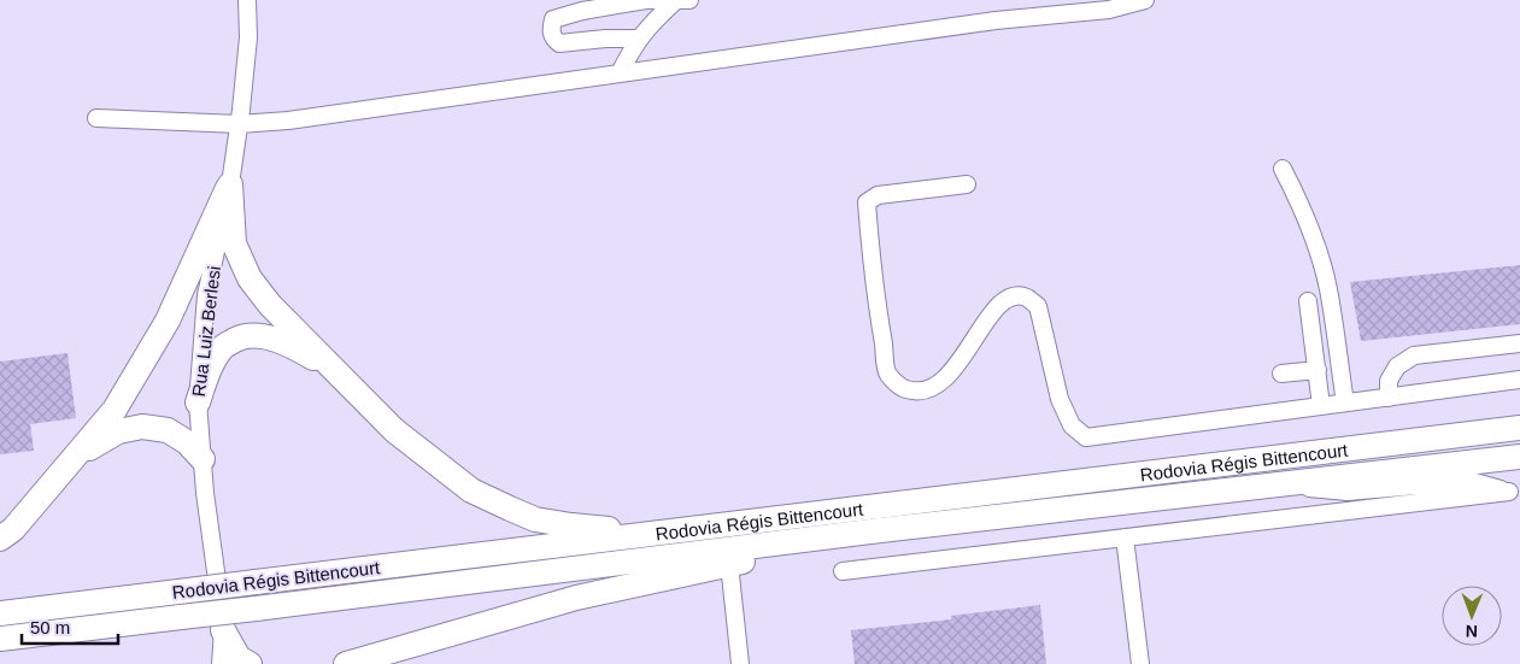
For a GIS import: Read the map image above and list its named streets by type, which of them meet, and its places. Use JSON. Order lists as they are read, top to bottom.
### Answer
{
  "streets": {
    "highway": ["Rodovia Régis Bittencourt"],
    "street": ["Rua Luiz Berlesi"]
  },
  "scale_bar": "50 m",
  "north": "bottom"
}
